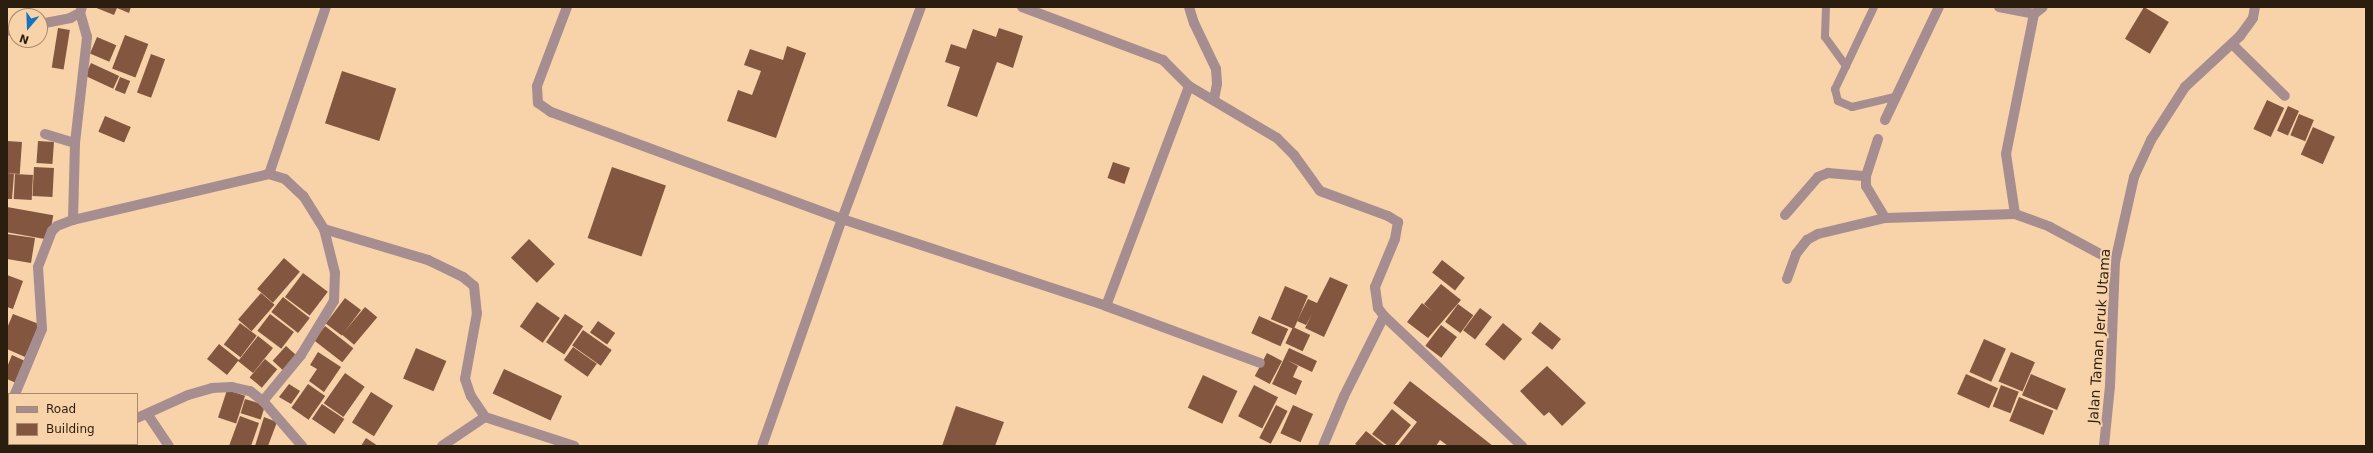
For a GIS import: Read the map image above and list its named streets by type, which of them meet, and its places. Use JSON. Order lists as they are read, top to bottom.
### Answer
{
  "streets": {
    "street": ["Jalan Taman Jeruk Utama"]
  },
  "legend": ["Road", "Building"],
  "north": "bottom"
}
